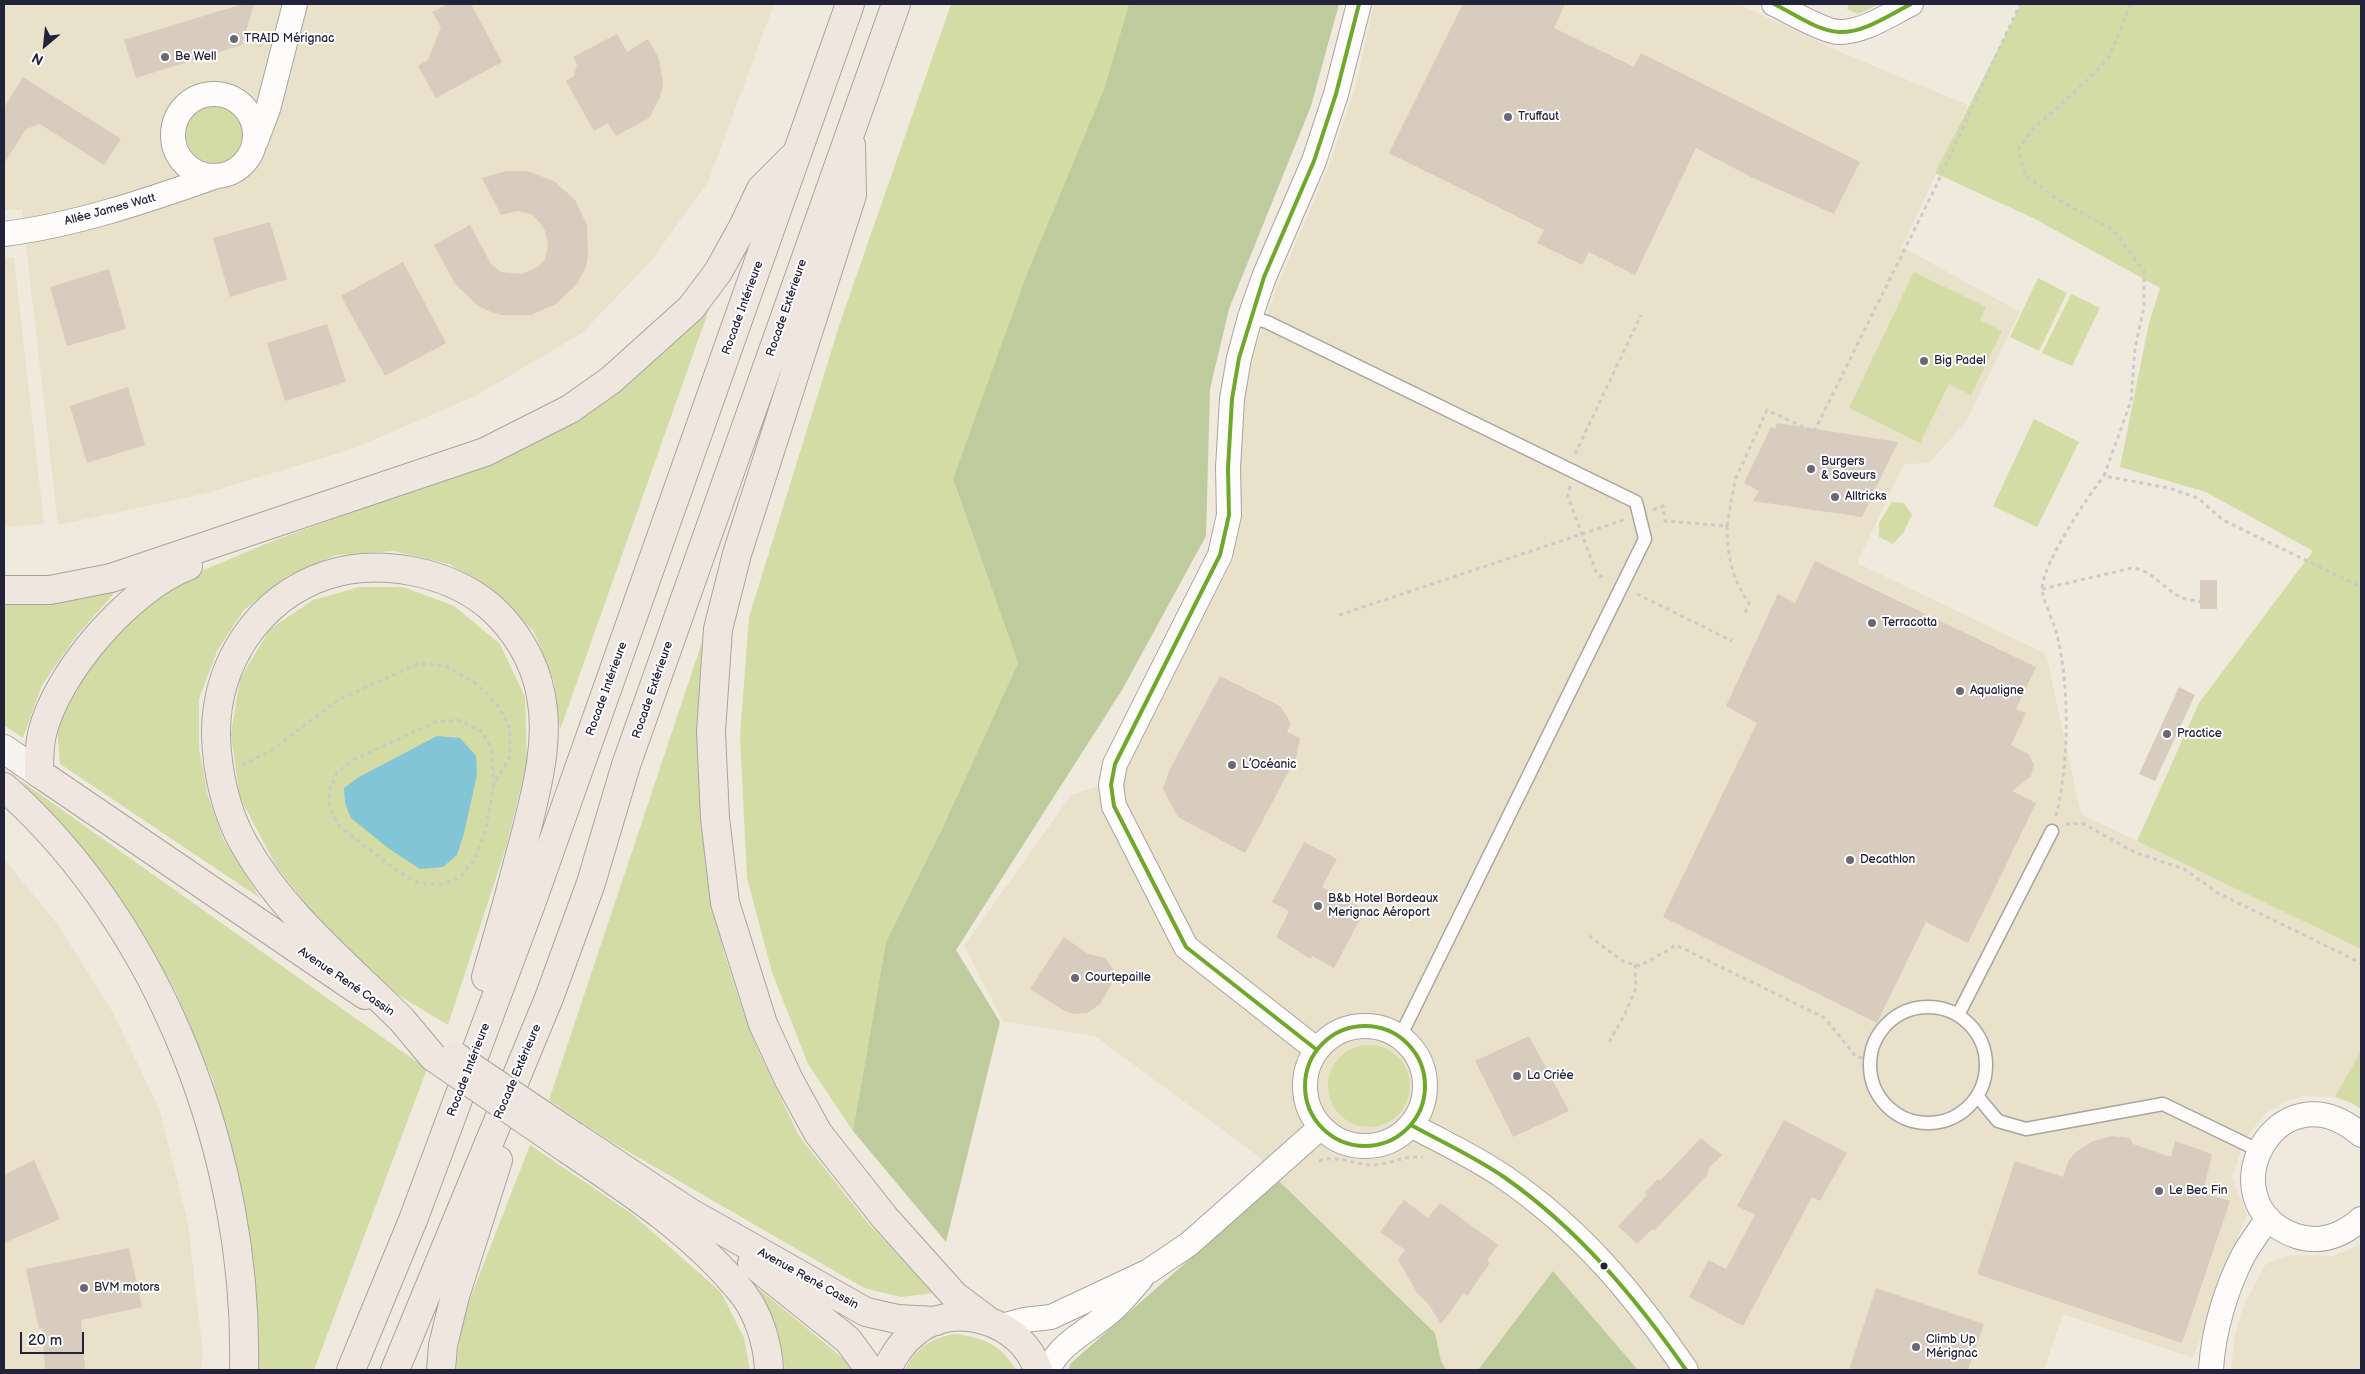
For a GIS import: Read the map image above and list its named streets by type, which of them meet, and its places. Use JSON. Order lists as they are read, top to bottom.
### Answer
{
  "streets": {
    "main road": ["Rocade Intérieure", "Rocade Extérieure", "Avenue René Cassin"],
    "street": ["Allée James Watt"]
  },
  "places": [
    "TRAID Mérignac",
    "Be Well",
    "Truffaut",
    "Big Padel",
    "Burgers & Saveurs",
    "Alltricks",
    "Terracotta",
    "Aqualigne",
    "Practice",
    "L’Océanic",
    "Decathlon",
    "B&b Hotel Bordeaux Merignac Aéroport",
    "Courtepaille",
    "La Criée",
    "Le Bec Fin",
    "BVM motors",
    "Climb Up Mérignac"
  ],
  "scale_bar": "20 m",
  "north": "bottom left"
}
